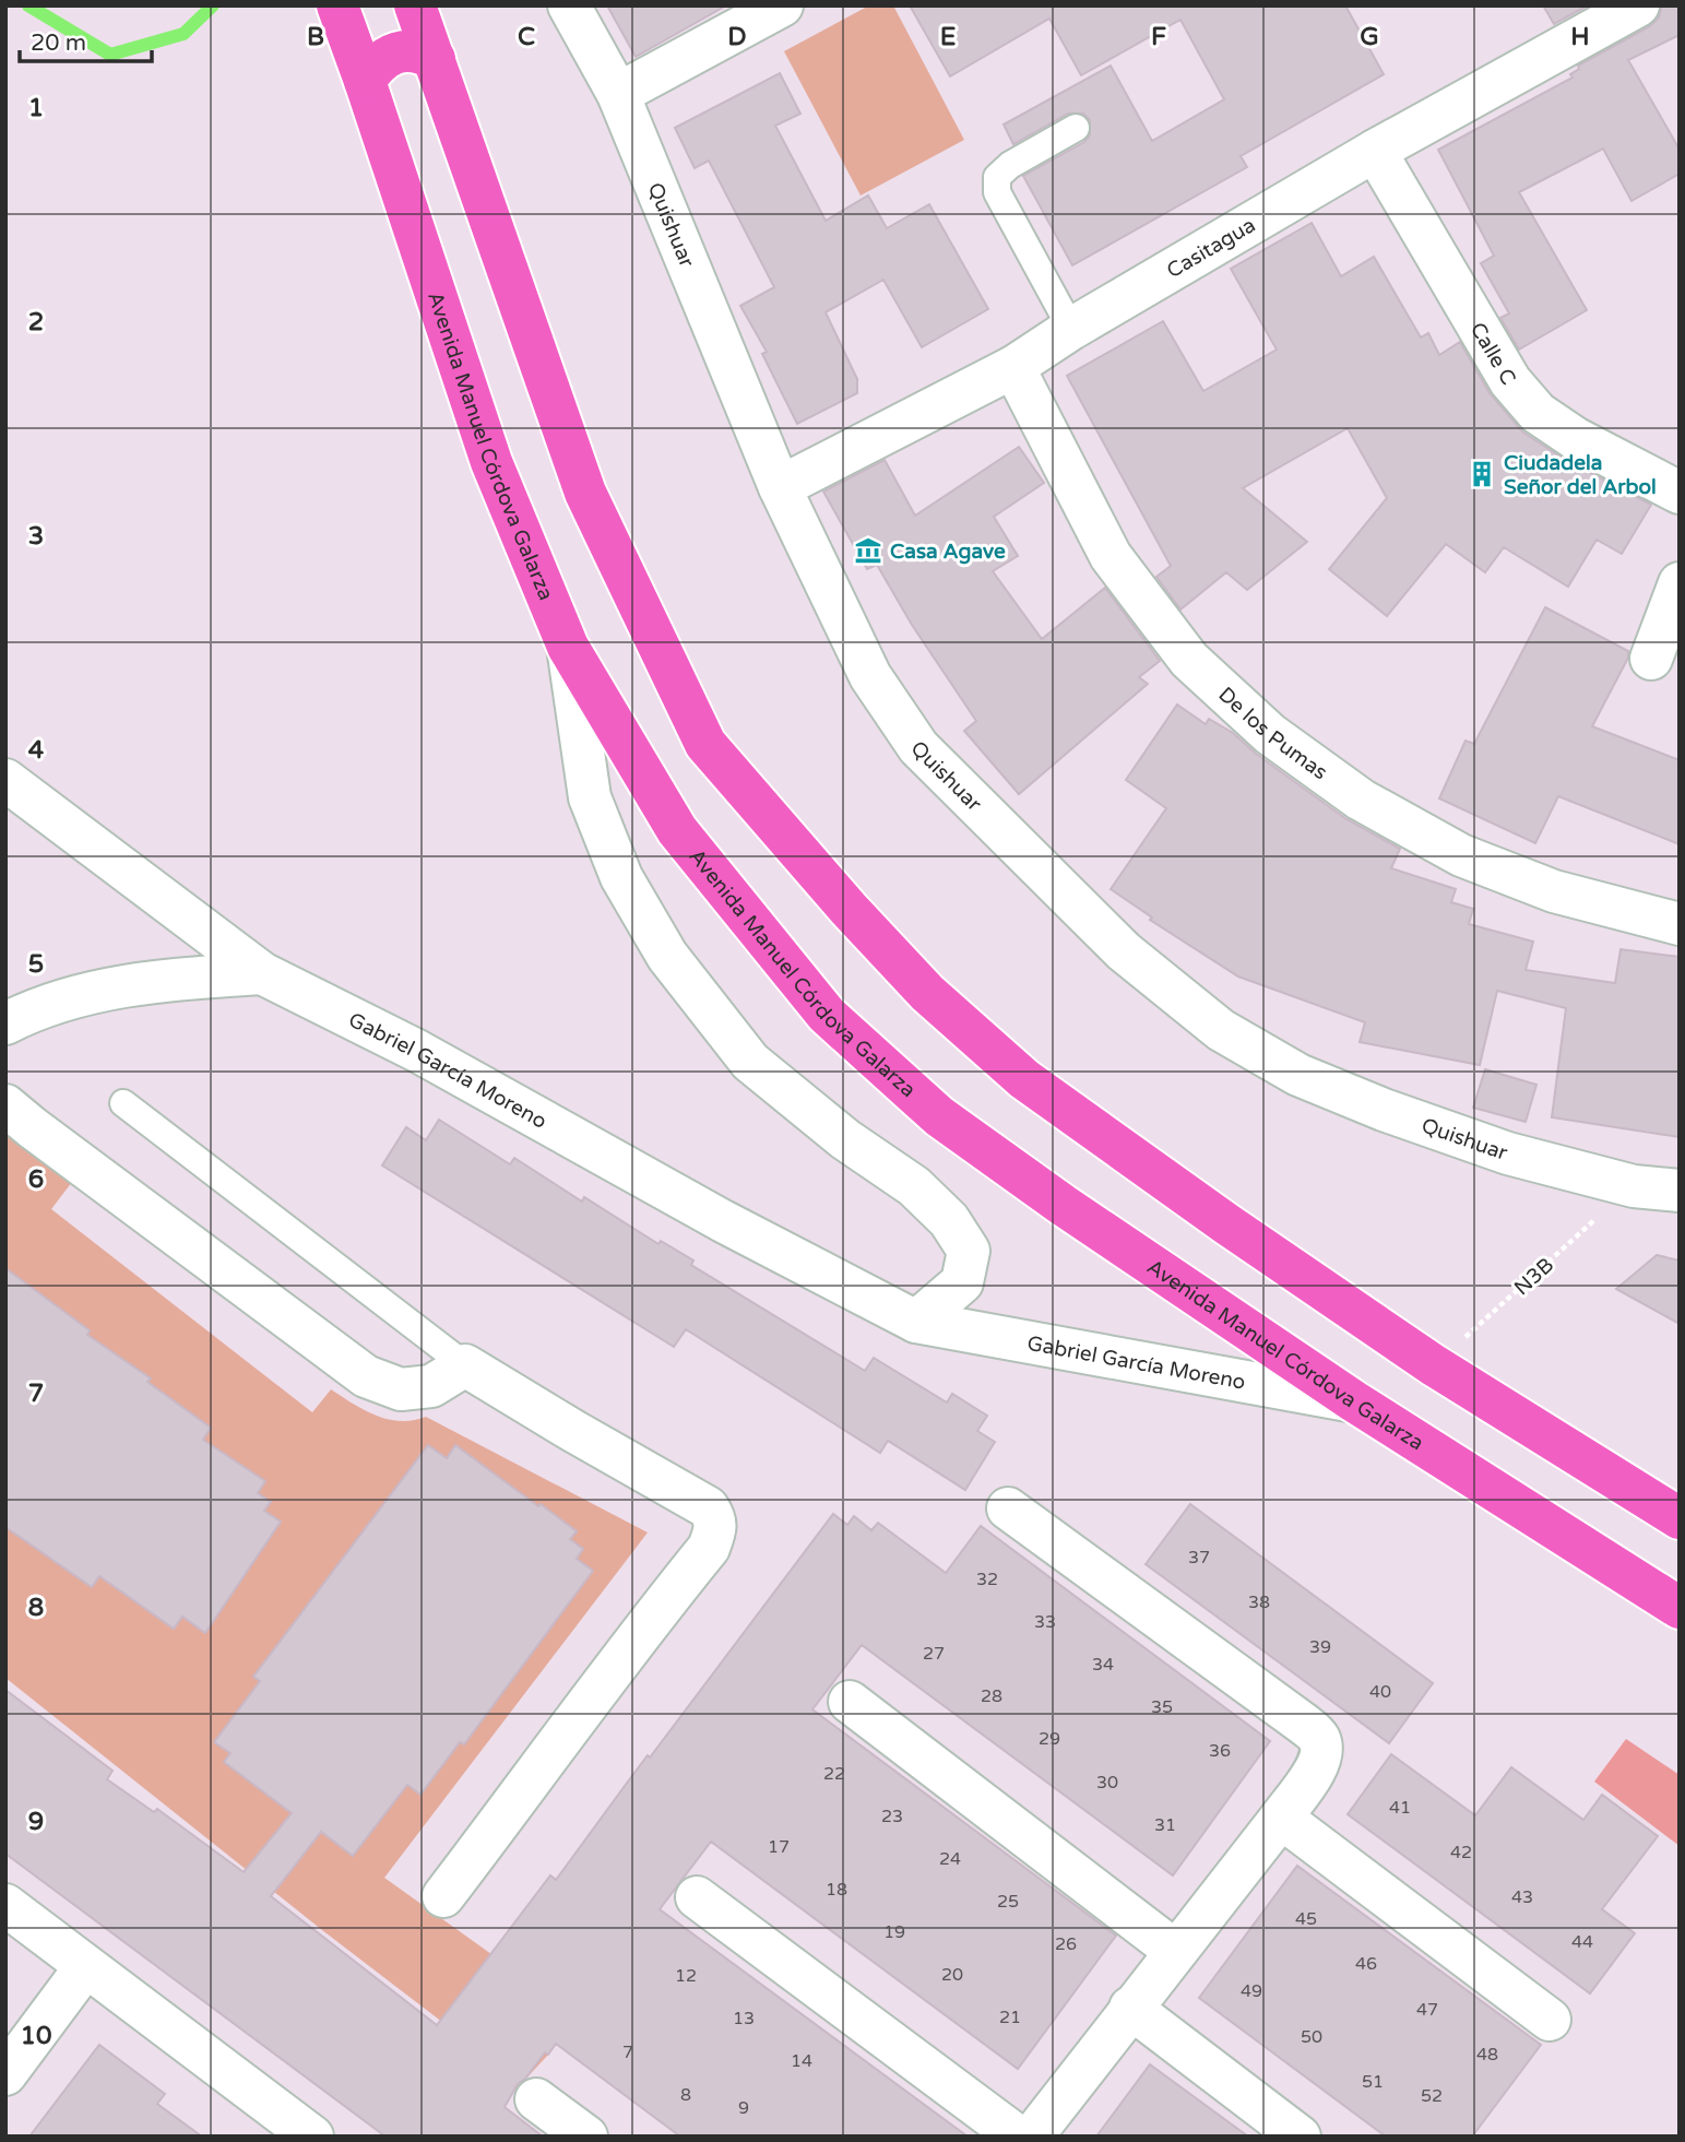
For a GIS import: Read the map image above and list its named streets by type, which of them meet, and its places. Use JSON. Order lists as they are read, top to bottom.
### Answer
{
  "streets": {
    "main road": ["Avenida Manuel Córdova Galarza"],
    "street": [
      "Quishuar",
      "Casitagua",
      "Calle C",
      "De los Pumas",
      "Gabriel García Moreno"
    ],
    "path": ["N3B"]
  },
  "crossings": [
    ["Quishuar", "Casitagua"],
    ["Quishuar", "N3B"],
    ["Casitagua", "Calle C"],
    ["Casitagua", "De los Pumas"],
    ["Avenida Manuel Córdova Galarza", "Gabriel García Moreno"]
  ],
  "places": {
    "building": ["Ciudadela Señor del Arbol"],
    "museum": ["Casa Agave"]
  },
  "house_numbers": [
    "37",
    "32",
    "38",
    "33",
    "39",
    "27",
    "34",
    "40",
    "28",
    "35",
    "29",
    "36",
    "22",
    "30",
    "41",
    "23",
    "31",
    "17",
    "42",
    "24",
    "18",
    "43",
    "25",
    "45",
    "19",
    "44",
    "26",
    "46",
    "20",
    "12",
    "49",
    "47",
    "21",
    "13",
    "50",
    "7",
    "48",
    "14",
    "51",
    "8",
    "52",
    "9"
  ],
  "scale_bar": "20 m",
  "grid": {
    "columns": [
      "B",
      "C",
      "D",
      "E",
      "F",
      "G",
      "H"
    ],
    "rows": [
      "1",
      "2",
      "3",
      "4",
      "5",
      "6",
      "7",
      "8",
      "9",
      "10"
    ]
  }
}
